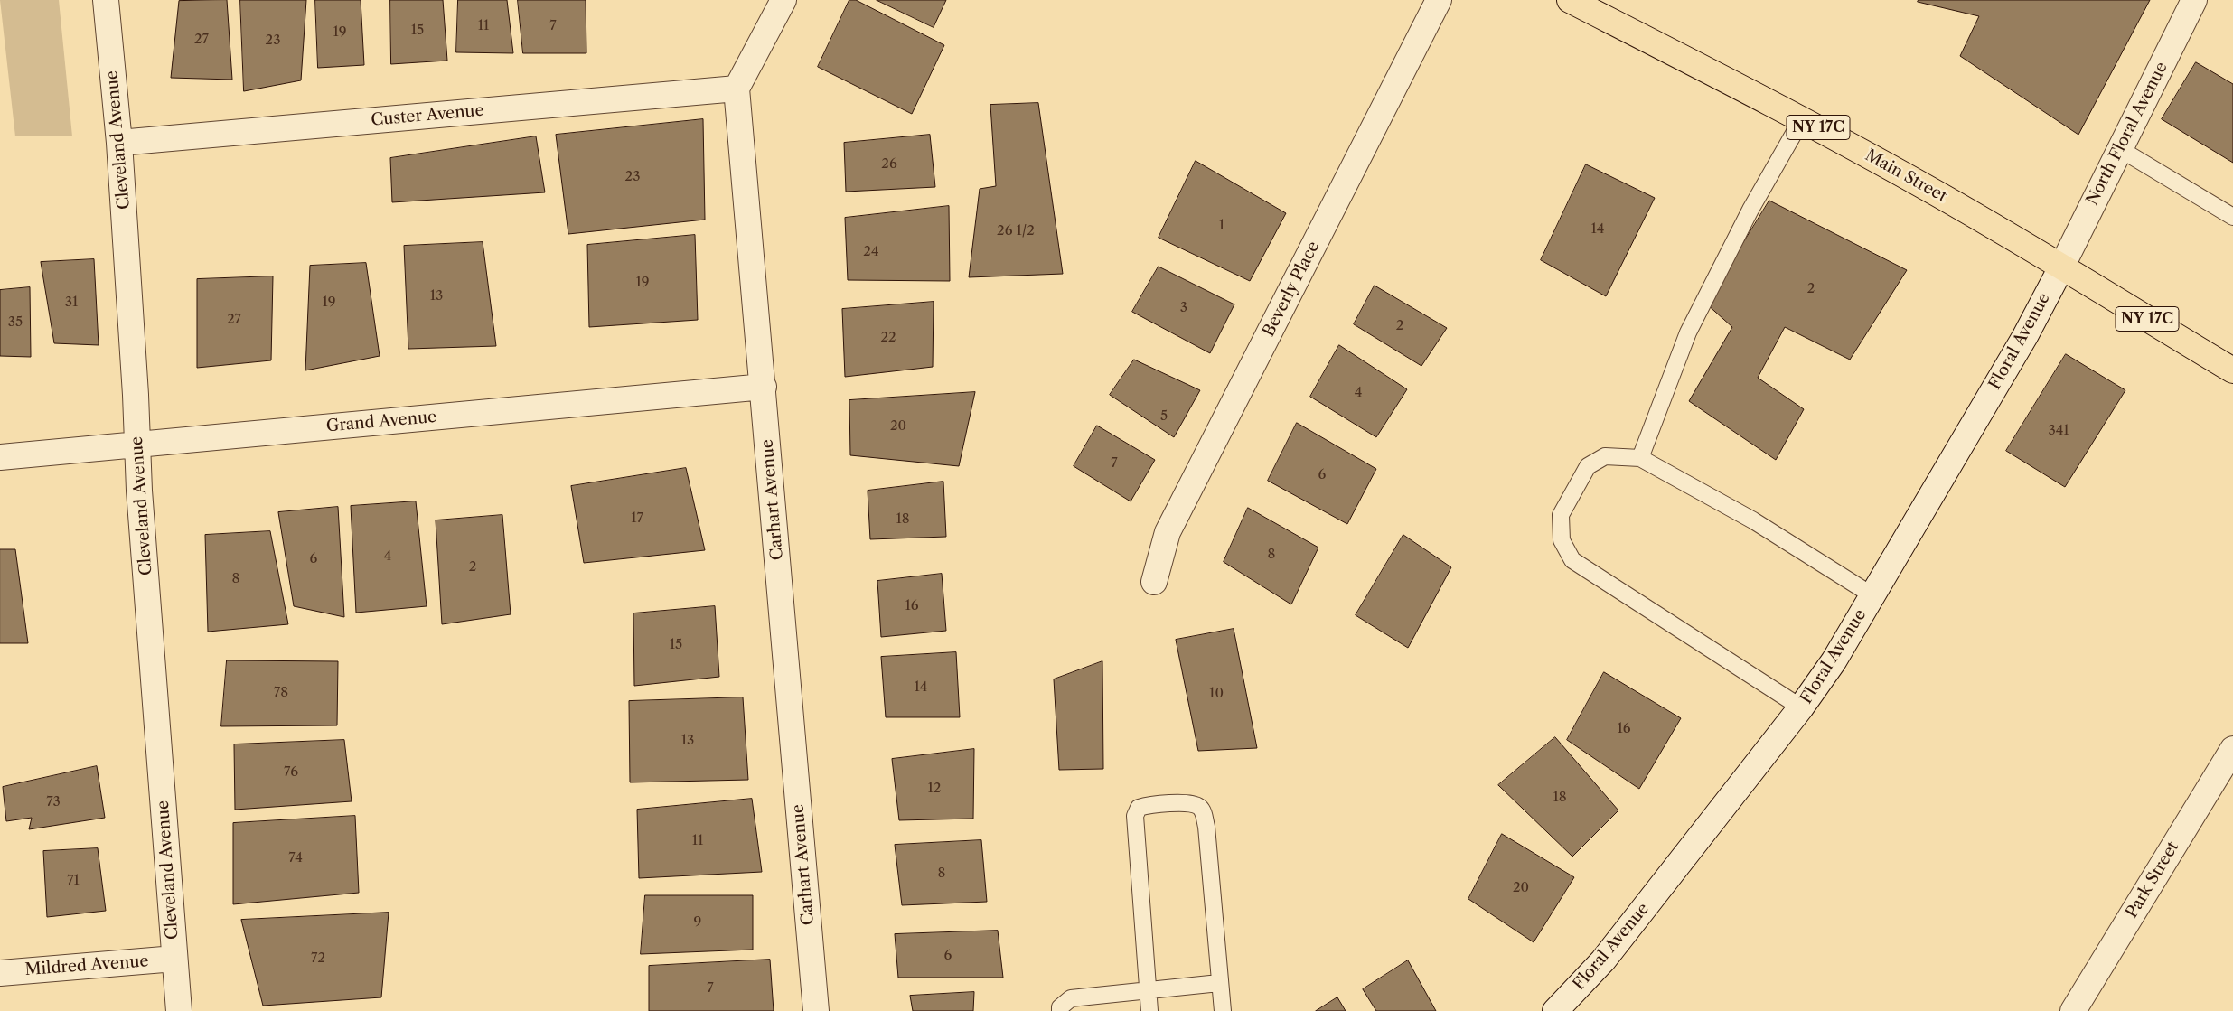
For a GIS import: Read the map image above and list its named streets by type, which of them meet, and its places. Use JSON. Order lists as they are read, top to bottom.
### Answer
{
  "streets": {
    "main road": ["NY 17C", "Main Street"],
    "street": [
      "Custer Avenue",
      "North Floral Avenue",
      "Cleveland Avenue",
      "Beverly Place",
      "Floral Avenue",
      "Grand Avenue",
      "Carhart Avenue",
      "Park Street",
      "Mildred Avenue"
    ]
  },
  "crossings": [
    ["Custer Avenue", "Cleveland Avenue"],
    ["Custer Avenue", "Carhart Avenue"],
    ["North Floral Avenue", "Main Street"],
    ["North Floral Avenue", "Floral Avenue"],
    ["Cleveland Avenue", "Grand Avenue"],
    ["Cleveland Avenue", "Mildred Avenue"],
    ["Main Street", "Floral Avenue"],
    ["Grand Avenue", "Carhart Avenue"]
  ],
  "house_numbers": [
    "11",
    "7",
    "15",
    "19",
    "27",
    "23",
    "26",
    "23",
    "1",
    "14",
    "26 1/2",
    "24",
    "19",
    "2",
    "13",
    "31",
    "19",
    "3",
    "27",
    "35",
    "2",
    "22",
    "4",
    "5",
    "20",
    "341",
    "7",
    "6",
    "17",
    "18",
    "8",
    "4",
    "6",
    "2",
    "8",
    "16",
    "15",
    "14",
    "78",
    "10",
    "16",
    "13",
    "76",
    "12",
    "18",
    "73",
    "11",
    "74",
    "8",
    "71",
    "20",
    "9",
    "6",
    "72",
    "7"
  ]
}
